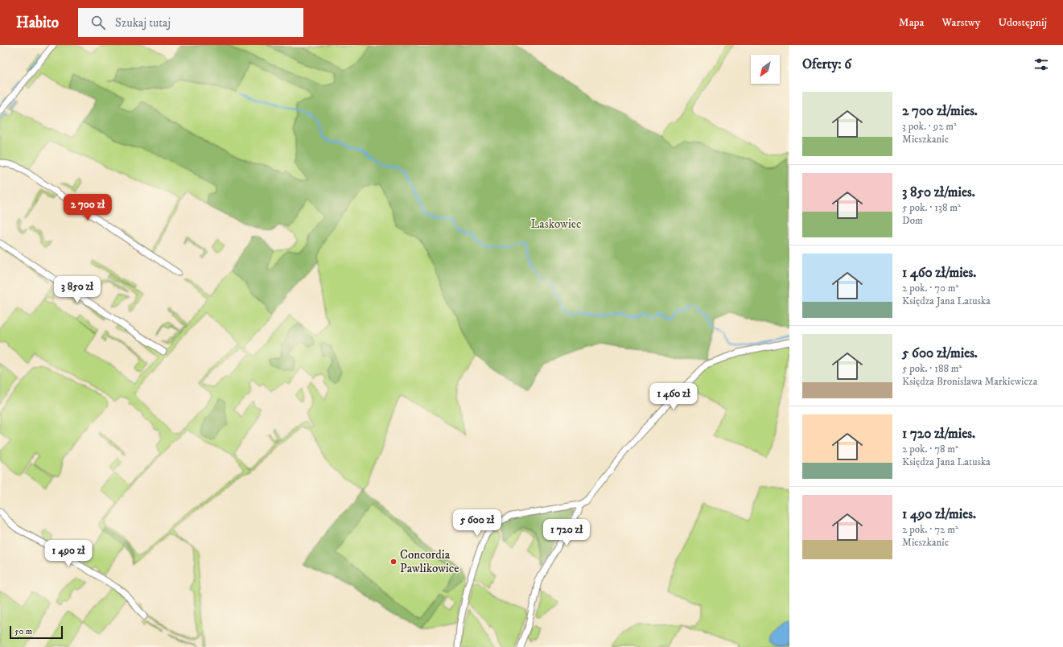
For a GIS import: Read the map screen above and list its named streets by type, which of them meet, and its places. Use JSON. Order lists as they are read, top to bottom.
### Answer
{
  "parks": ["Laskowiec"],
  "places": ["Concordia Pawlikowice"],
  "scale_bar": "50 m",
  "north": "bottom left",
  "page": {
    "header": "Habito",
    "search": "Szukaj tutaj",
    "nav": ["Mapa", "Warstwy", "Udostępnij"],
    "heading": "Oferty: 6",
    "list": [
      {
        "name": "2 700 zł/mies.",
        "note": "3 pok. · 92 m² · Mieszkanie"
      },
      {
        "name": "3 850 zł/mies.",
        "note": "5 pok. · 138 m² · Dom"
      },
      {
        "name": "1 460 zł/mies.",
        "note": "2 pok. · 70 m² · Księdza Jana Latuska"
      },
      {
        "name": "5 600 zł/mies.",
        "note": "5 pok. · 188 m² · Księdza Bronisława Markiewicza"
      },
      {
        "name": "1 720 zł/mies.",
        "note": "2 pok. · 78 m² · Księdza Jana Latuska"
      },
      {
        "name": "1 490 zł/mies.",
        "note": "2 pok. · 72 m² · Mieszkanie"
      }
    ],
    "price": [
      "2 700 zł",
      "3 850 zł",
      "1 460 zł",
      "5 600 zł",
      "1 720 zł",
      "1 490 zł"
    ],
    "scale": "50 m"
  }
}
